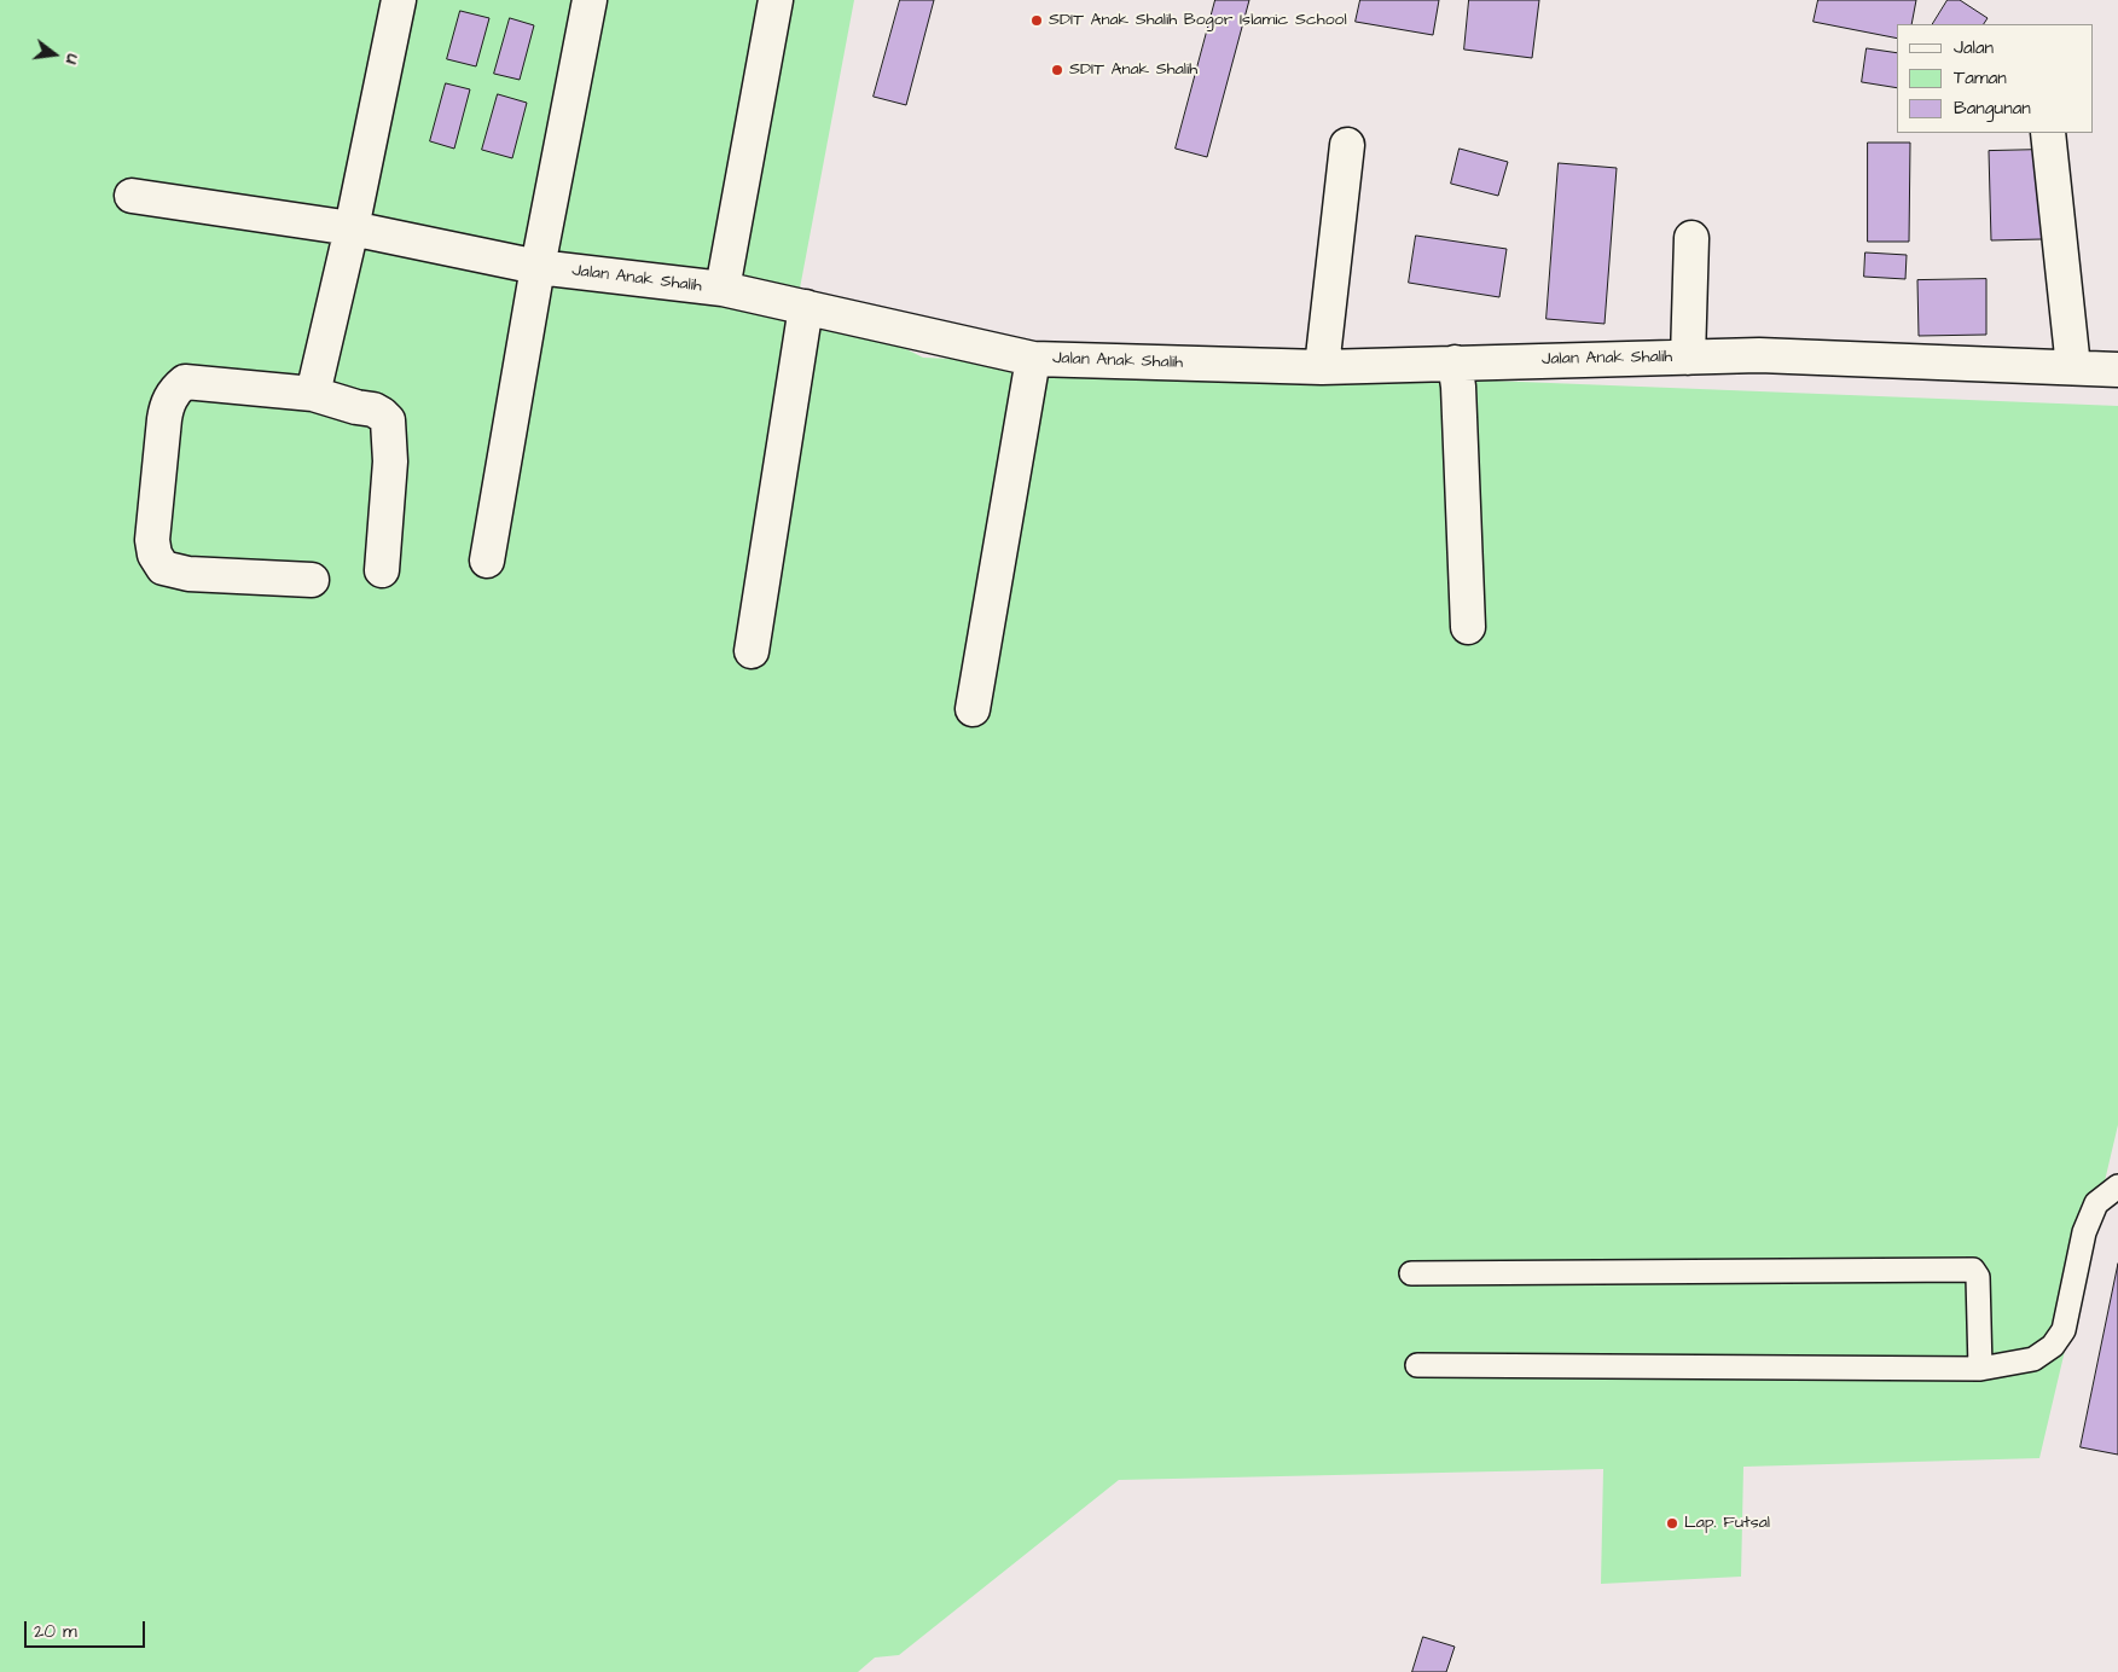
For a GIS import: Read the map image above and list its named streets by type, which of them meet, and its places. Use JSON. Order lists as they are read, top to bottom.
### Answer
{
  "streets": {
    "street": ["Jalan Anak Shalih"]
  },
  "places": ["SDIT Anak Shalih Bogor Islamic School", "SDIT Anak Shalih", "Lap. Futsal"],
  "legend": ["Jalan", "Taman", "Bangunan"],
  "scale_bar": "20 m",
  "north": "right"
}
